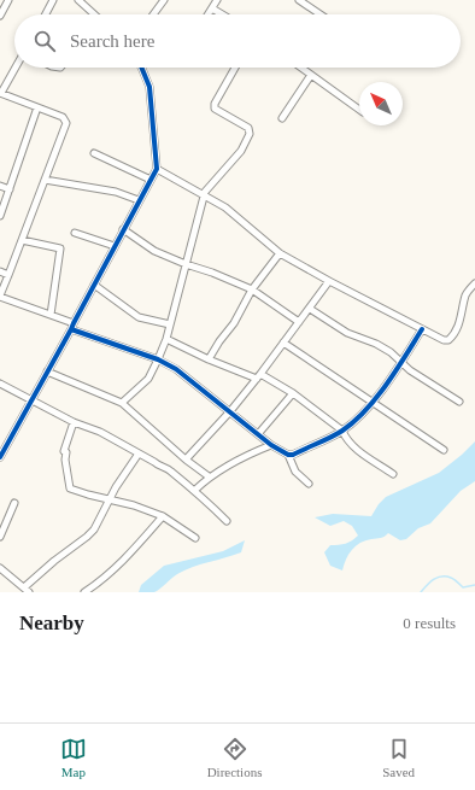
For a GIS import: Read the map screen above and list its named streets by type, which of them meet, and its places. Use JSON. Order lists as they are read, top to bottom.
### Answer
{
  "north": "top left",
  "page": {
    "search": "Search here",
    "heading": ["Nearby", "0 results"],
    "nav": ["Map", "Directions", "Saved"]
  }
}
